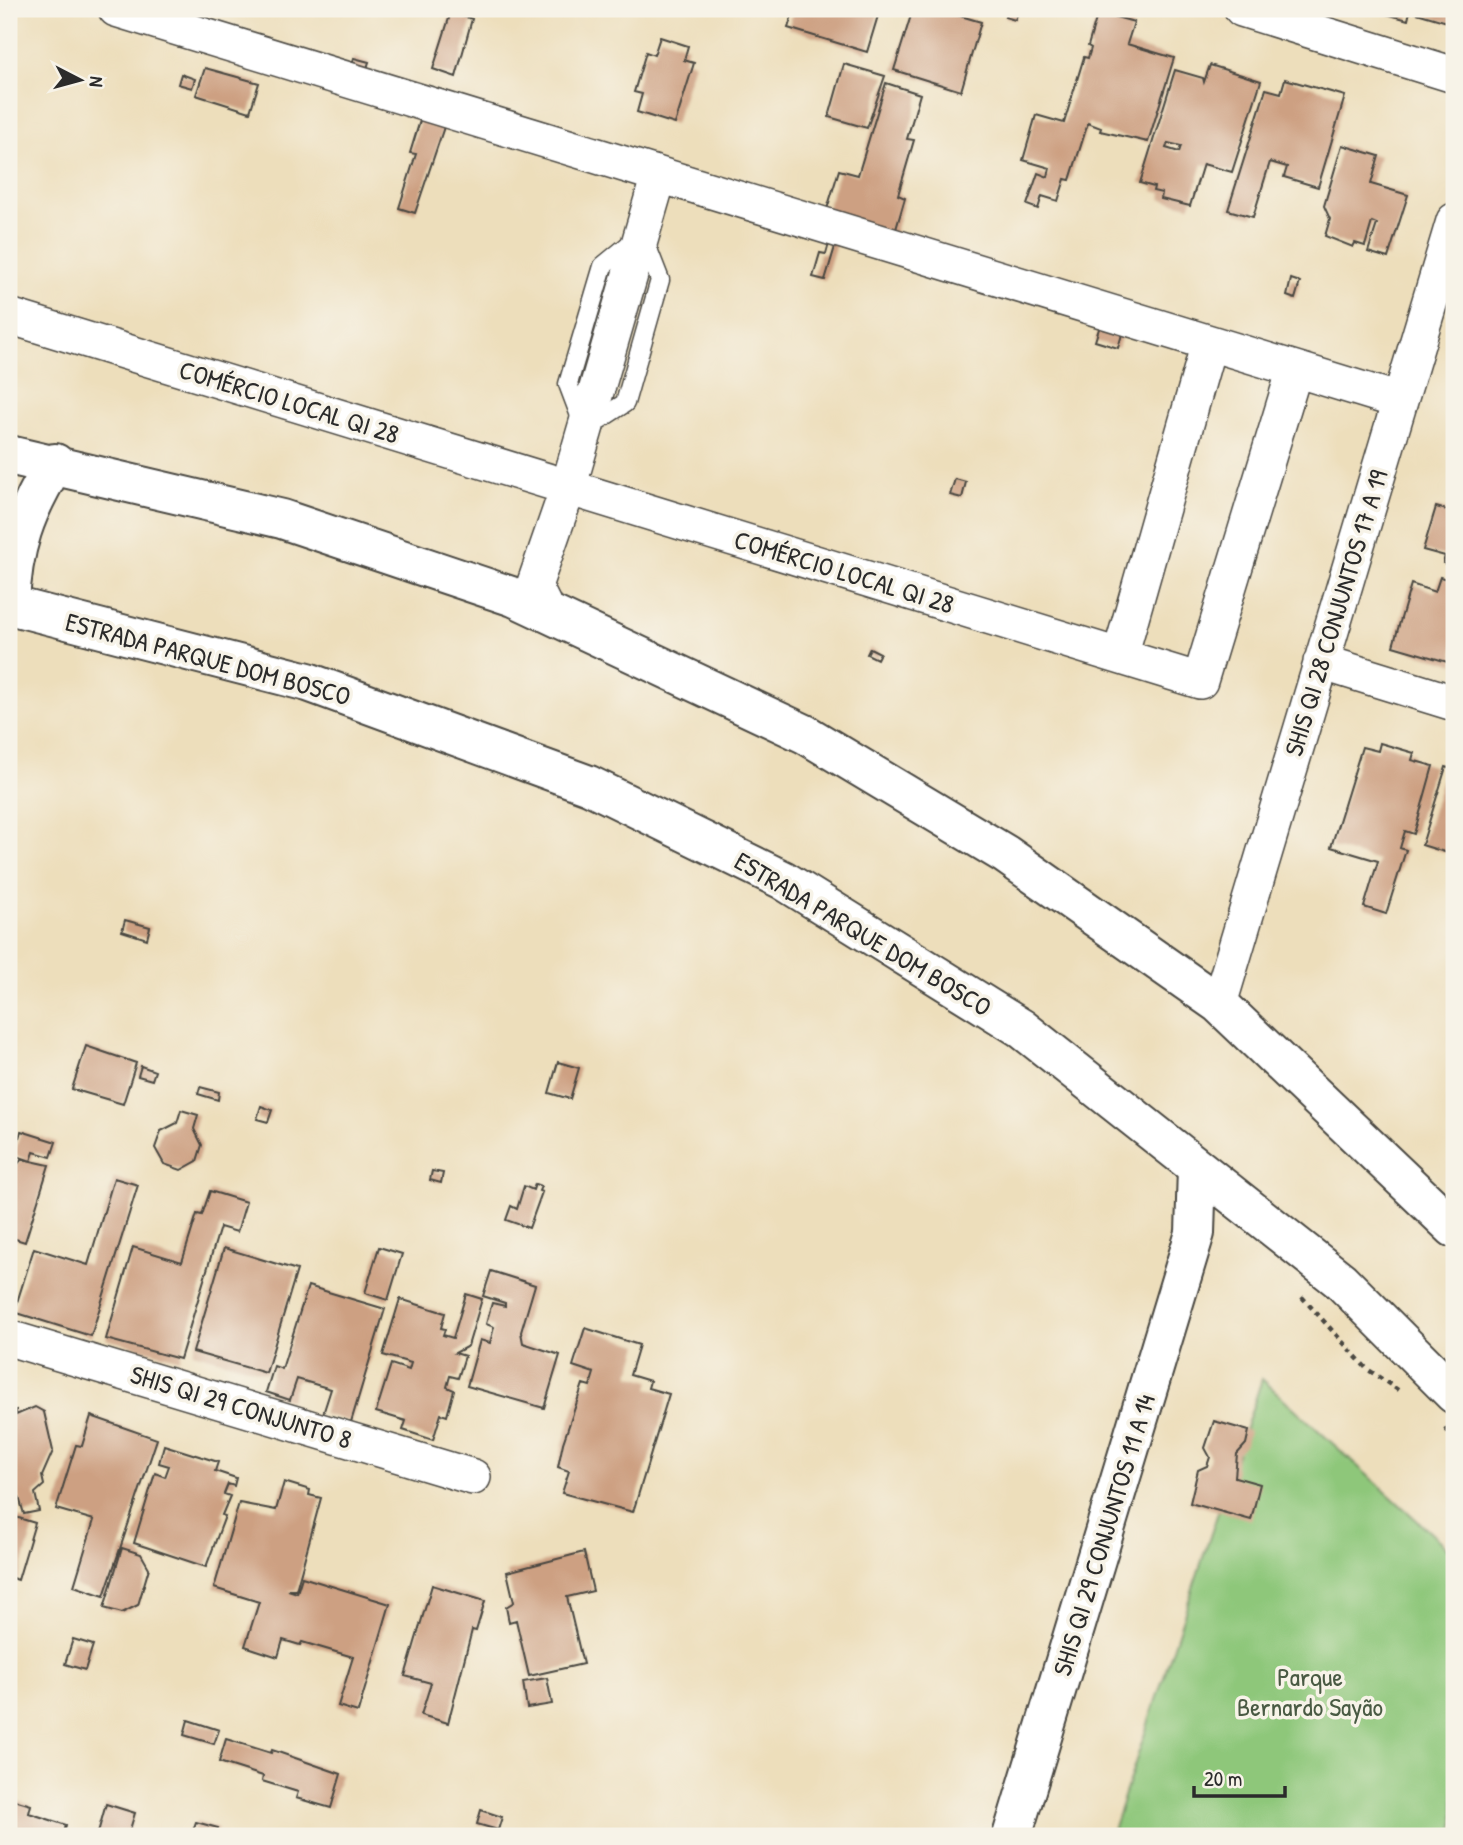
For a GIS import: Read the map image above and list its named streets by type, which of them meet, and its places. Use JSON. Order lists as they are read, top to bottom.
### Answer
{
  "streets": {
    "main road": ["ESTRADA PARQUE DOM BOSCO", "SHIS QI 29 CONJUNTOS 11 A 14"],
    "street": ["COMÉRCIO LOCAL QI 28", "SHIS QI 28 CONJUNTOS 17 A 19", "SHIS QI 29 CONJUNTO 8"]
  },
  "crossings": [
    ["ESTRADA PARQUE DOM BOSCO", "SHIS QI 29 CONJUNTOS 11 A 14"]
  ],
  "parks": ["Parque Bernardo Sayão"],
  "scale_bar": "20 m",
  "north": "right"
}
